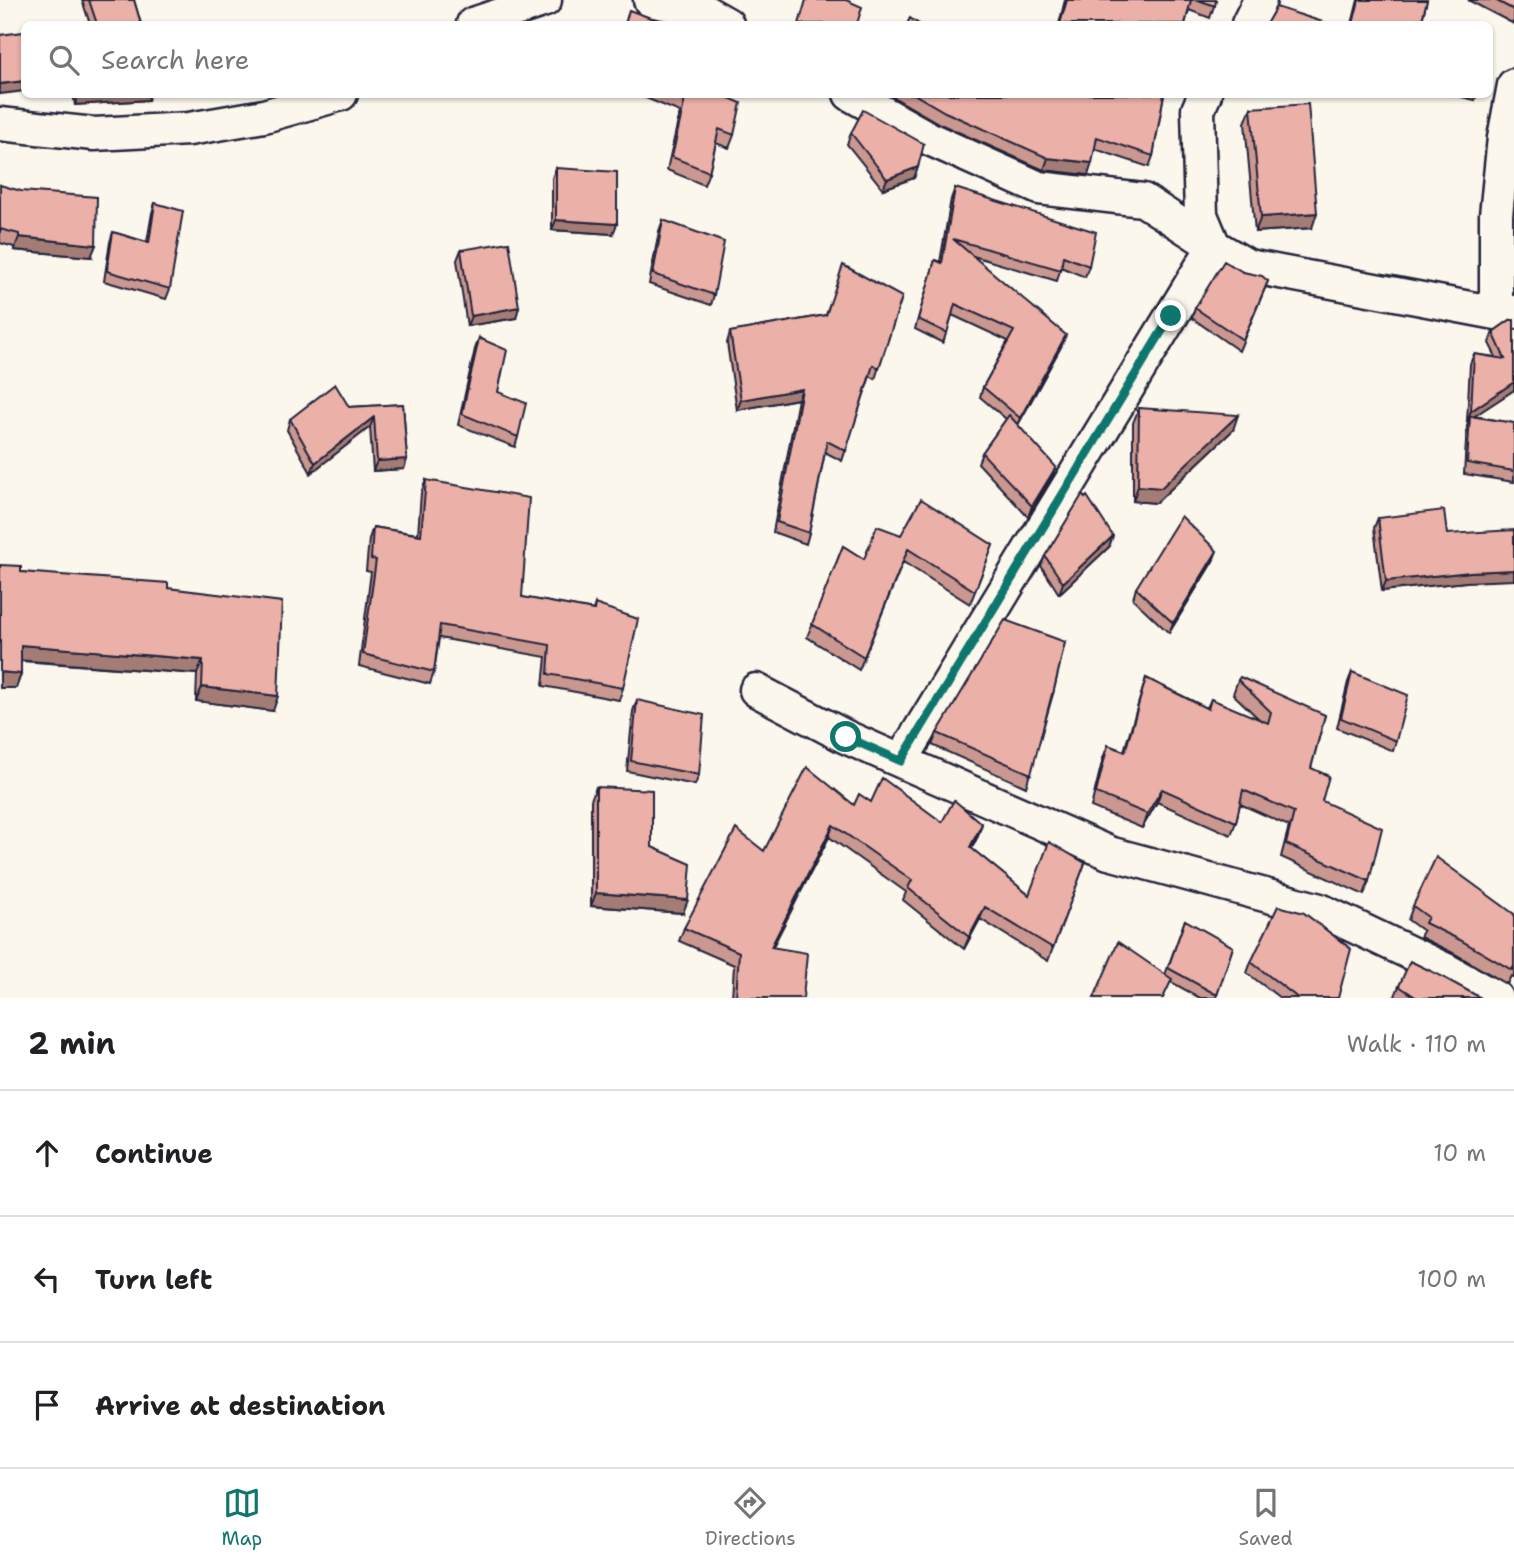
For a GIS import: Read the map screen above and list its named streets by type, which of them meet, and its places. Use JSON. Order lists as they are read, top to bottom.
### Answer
{
  "page": {
    "search": "Search here",
    "heading": ["2 min", "Walk · 110 m"],
    "list": [
      ["Continue", "10 m"],
      ["Turn left", "100 m"],
      "Arrive at destination"
    ],
    "nav": ["Map", "Directions", "Saved"]
  }
}
